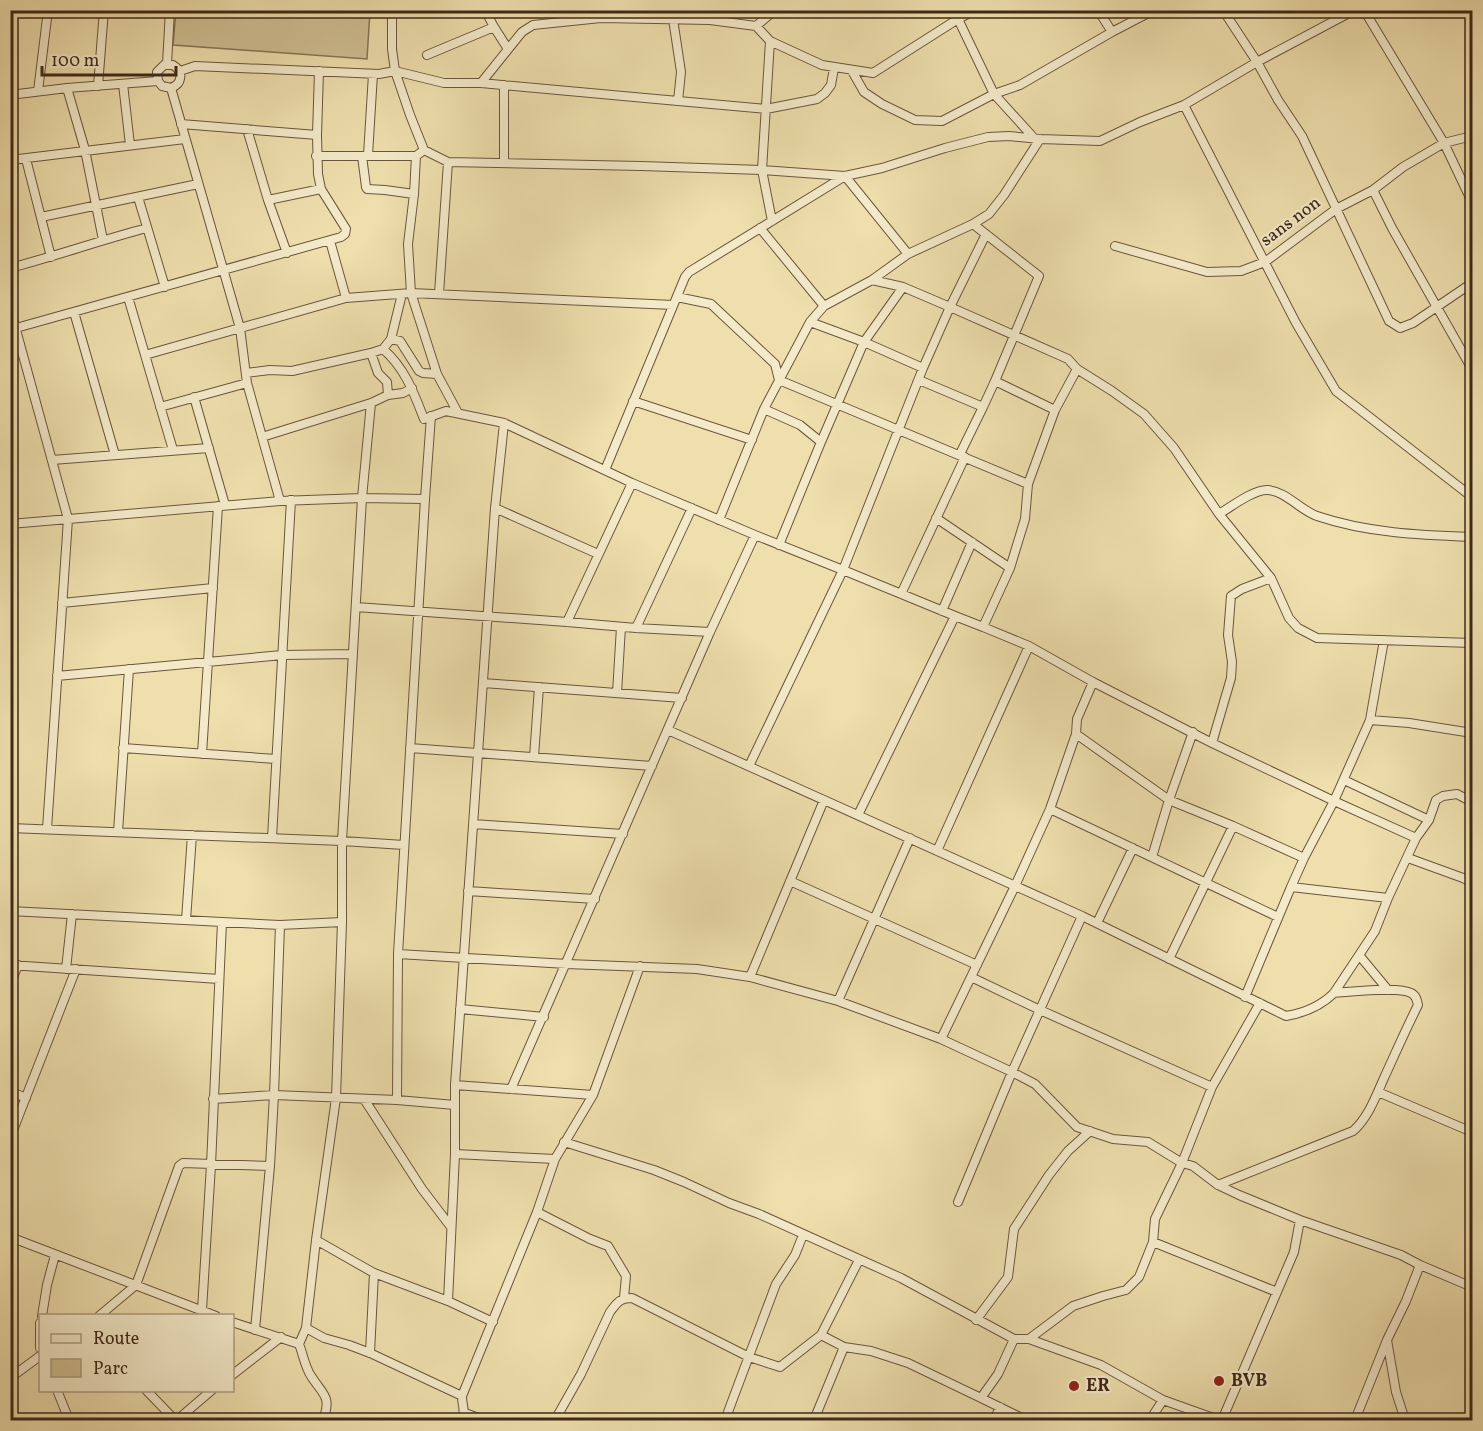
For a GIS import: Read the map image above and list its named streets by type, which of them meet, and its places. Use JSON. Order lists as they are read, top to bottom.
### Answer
{
  "streets": {
    "street": ["sans non"]
  },
  "places": ["BVB", "ER"],
  "legend": ["Route", "Parc"],
  "scale_bar": "100 m"
}
